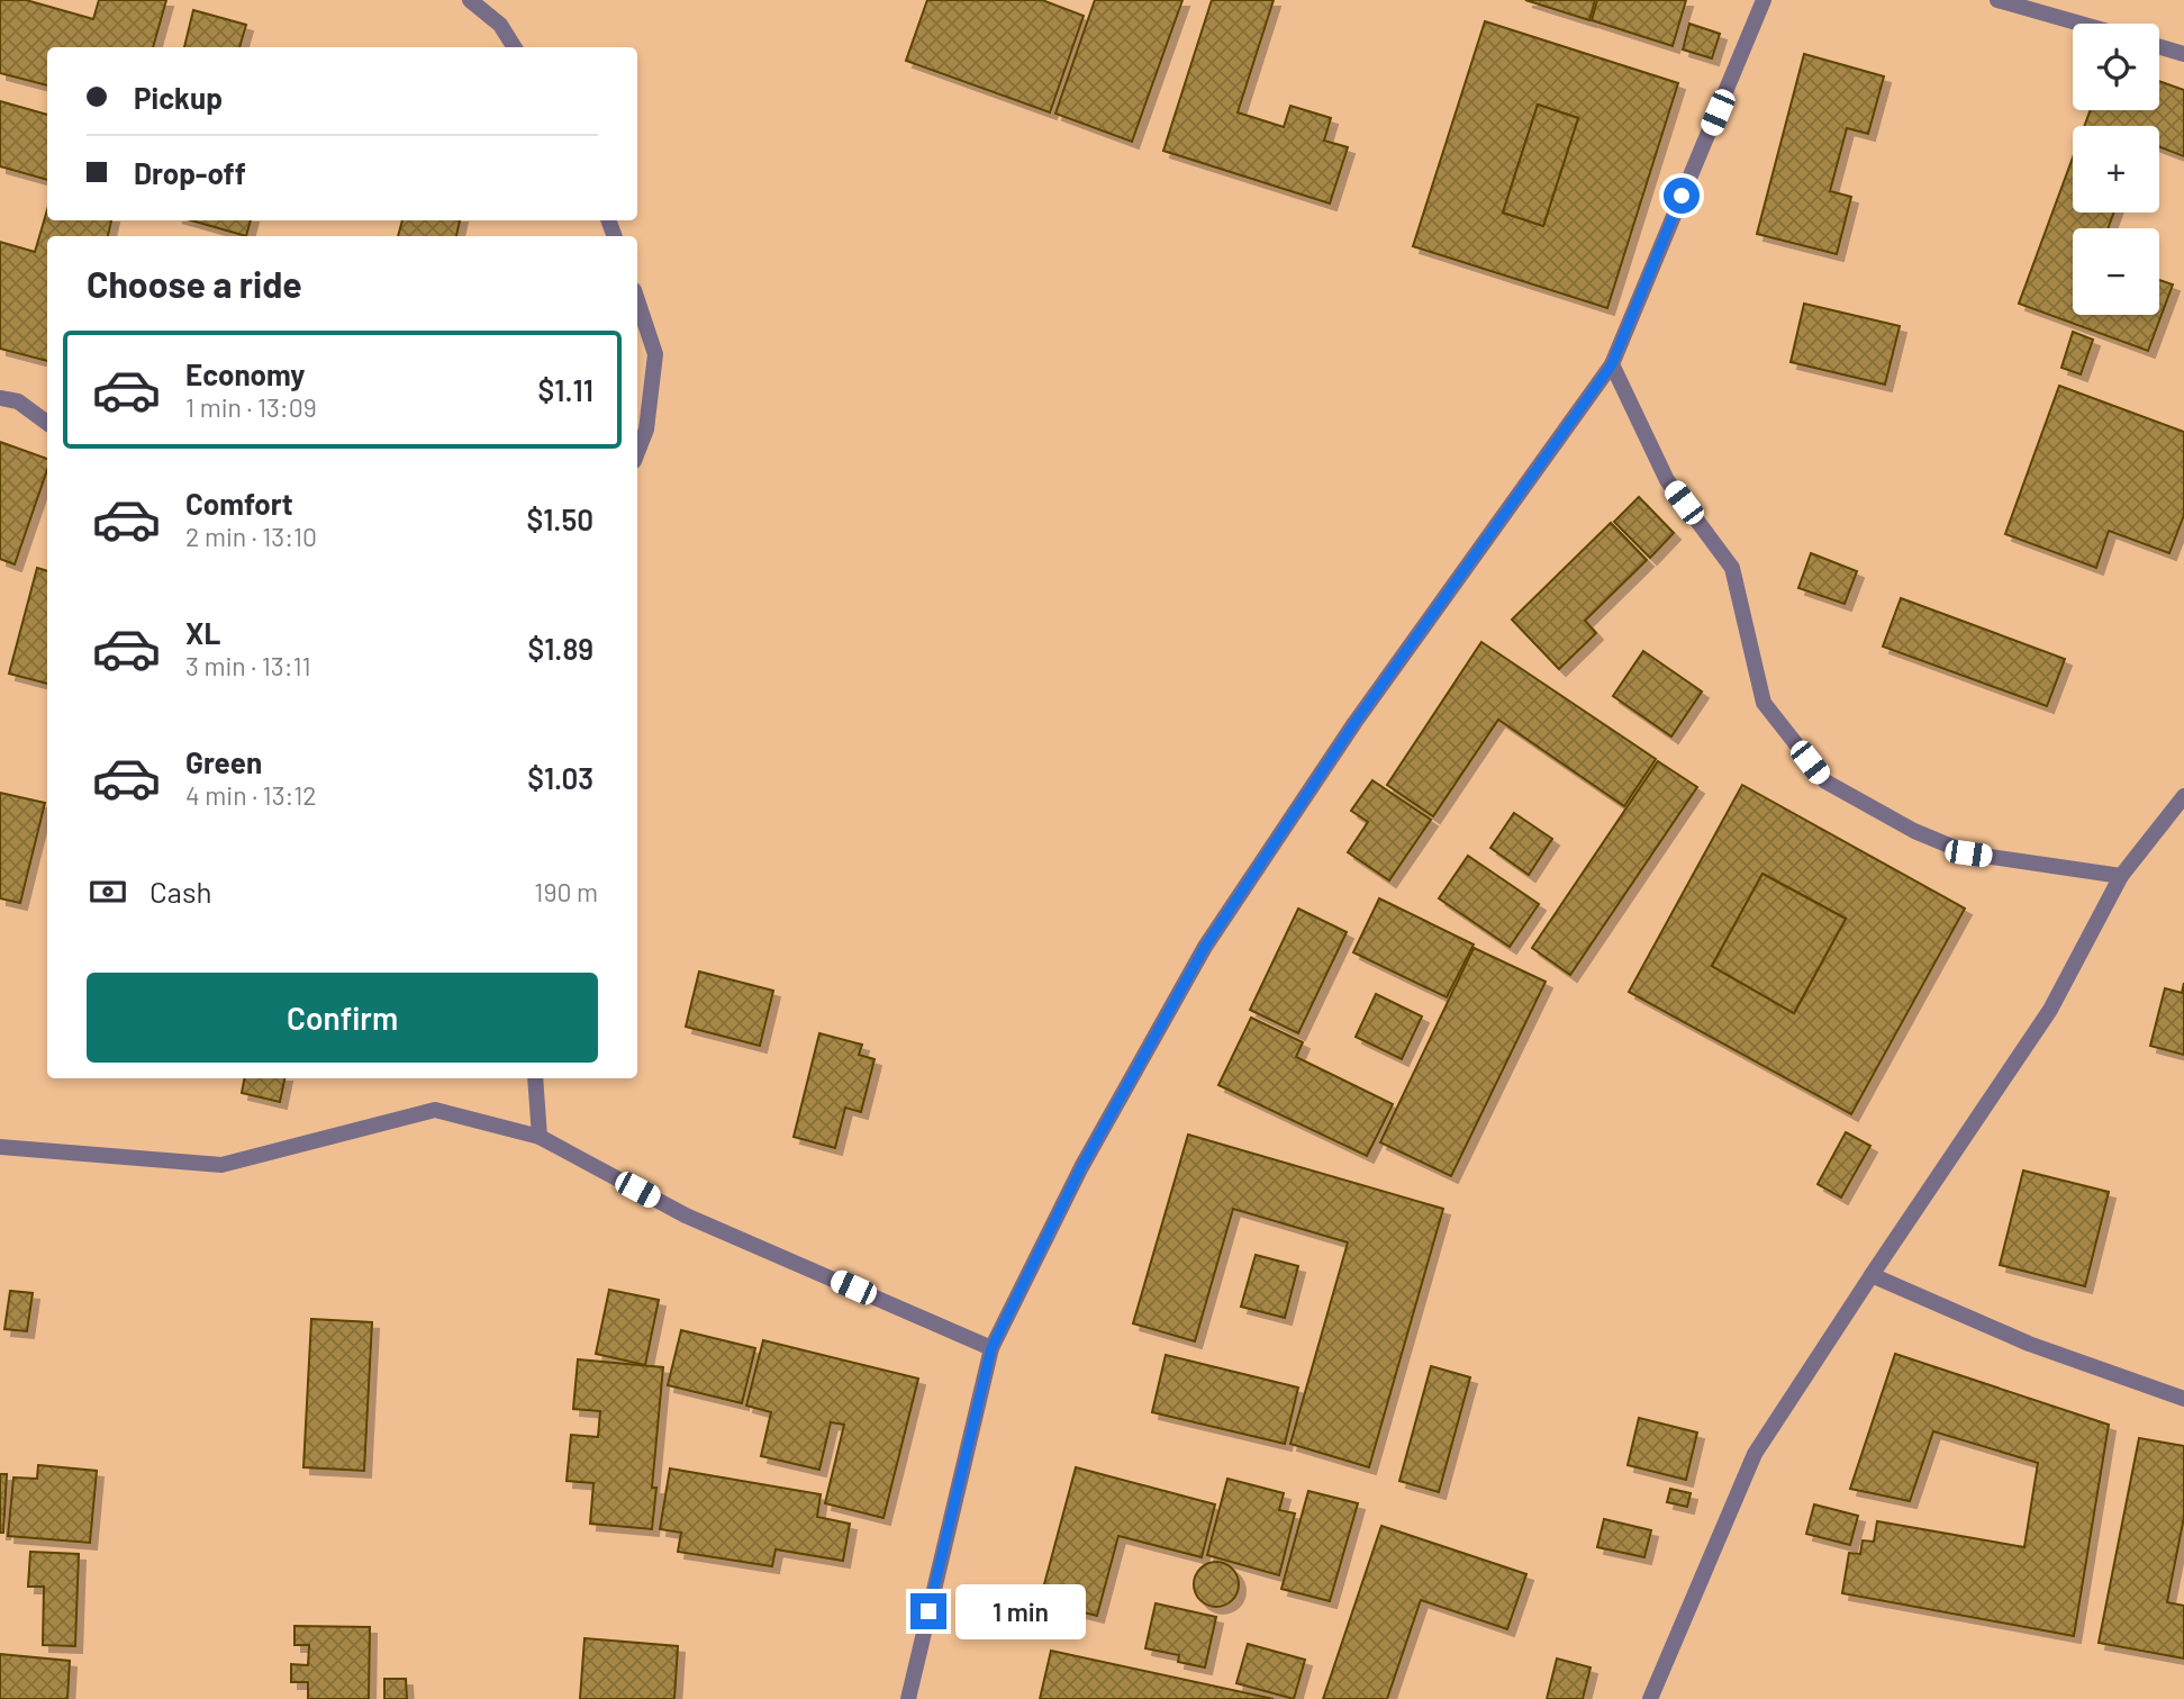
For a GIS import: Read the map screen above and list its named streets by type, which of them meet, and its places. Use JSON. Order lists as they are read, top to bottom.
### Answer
{
  "page": {
    "map_buttons": ["+", "−"],
    "banner": ["Pickup", "Drop-off"],
    "heading": "Choose a ride",
    "list": [
      {
        "name": "Economy",
        "note": "1 min · 13:09",
        "value": "$1.11"
      },
      {
        "name": "Comfort",
        "note": "2 min · 13:10",
        "value": "$1.50"
      },
      {
        "name": "XL",
        "note": "3 min · 13:11",
        "value": "$1.89"
      },
      {
        "name": "Green",
        "note": "4 min · 13:12",
        "value": "$1.03"
      }
    ],
    "pay": ["Cash", "190 m"],
    "buttons": "Confirm",
    "bubble": "1 min"
  }
}
